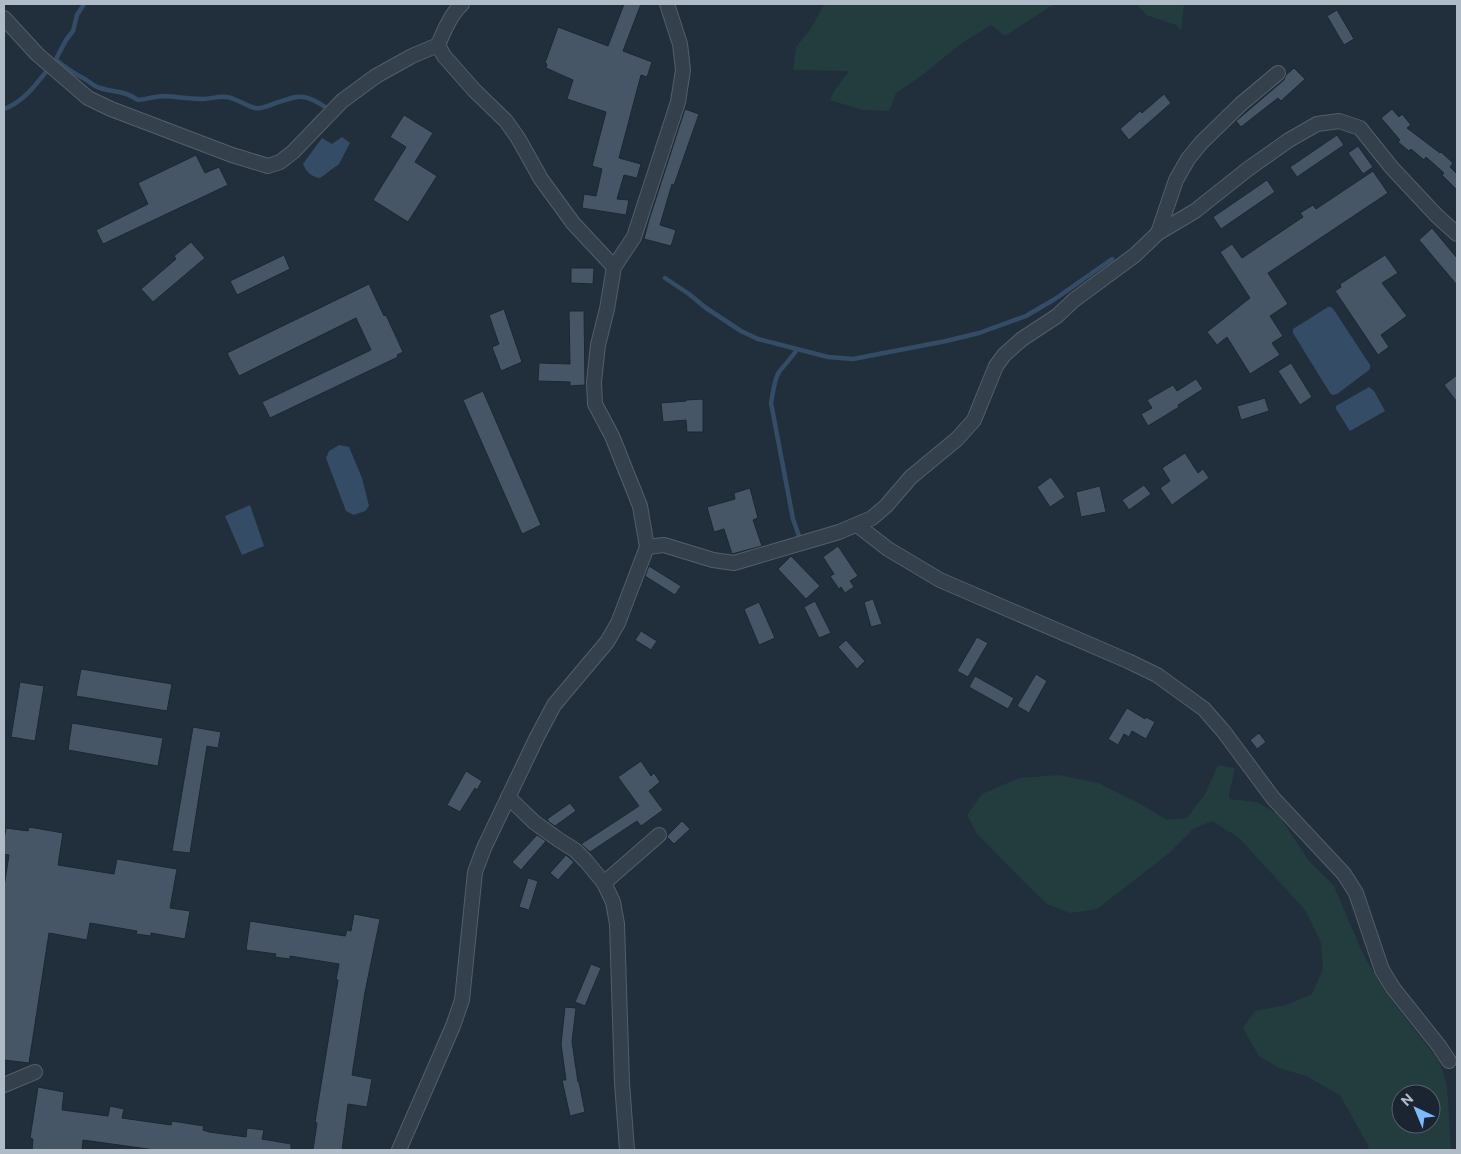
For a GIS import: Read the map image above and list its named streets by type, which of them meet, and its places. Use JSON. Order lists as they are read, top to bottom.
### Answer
{
  "north": "top left"
}
